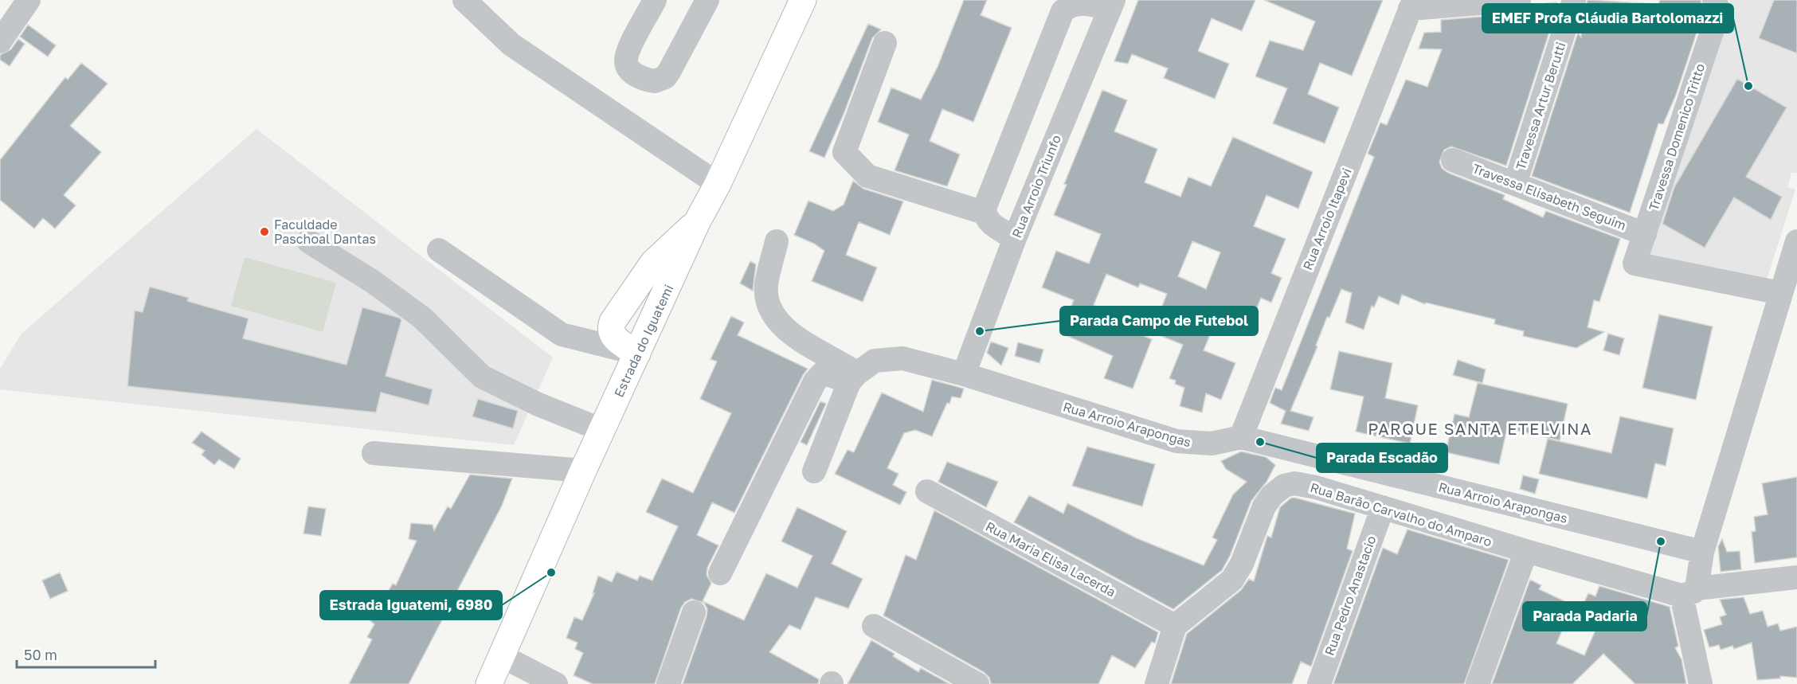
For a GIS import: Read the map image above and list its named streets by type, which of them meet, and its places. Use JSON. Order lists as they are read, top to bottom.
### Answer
{
  "streets": {
    "main road": ["Estrada do Iguatemi"],
    "street": [
      "Travessa Artur Berutti",
      "Travessa Domenico Tritto",
      "Rua Arroio Triunfo",
      "Travessa Elisabeth Seguim",
      "Rua Arroio Itapevi",
      "Rua Arroio Arapongas",
      "Rua Barão Carvalho do Amparo",
      "Rua Maria Elisa Lacerda",
      "Rua Pedro Anastacio"
    ]
  },
  "crossings": [
    ["Travessa Artur Berutti", "Travessa Elisabeth Seguim"],
    ["Travessa Domenico Tritto", "Travessa Elisabeth Seguim"],
    ["Rua Arroio Triunfo", "Rua Arroio Arapongas"],
    ["Rua Arroio Itapevi", "Rua Arroio Arapongas"],
    ["Rua Barão Carvalho do Amparo", "Rua Maria Elisa Lacerda"],
    ["Rua Barão Carvalho do Amparo", "Rua Pedro Anastacio"]
  ],
  "districts": ["PARQUE SANTA ETELVINA"],
  "places": [
    "EMEF Profª Cláudia Bartolomazzi",
    "Faculdade Paschoal Dantas",
    "Parada Campo de Futebol",
    "Parada Escadão",
    "Parada Padaria",
    "Estrada Iguatemi, 6980"
  ],
  "scale_bar": "50 m"
}
